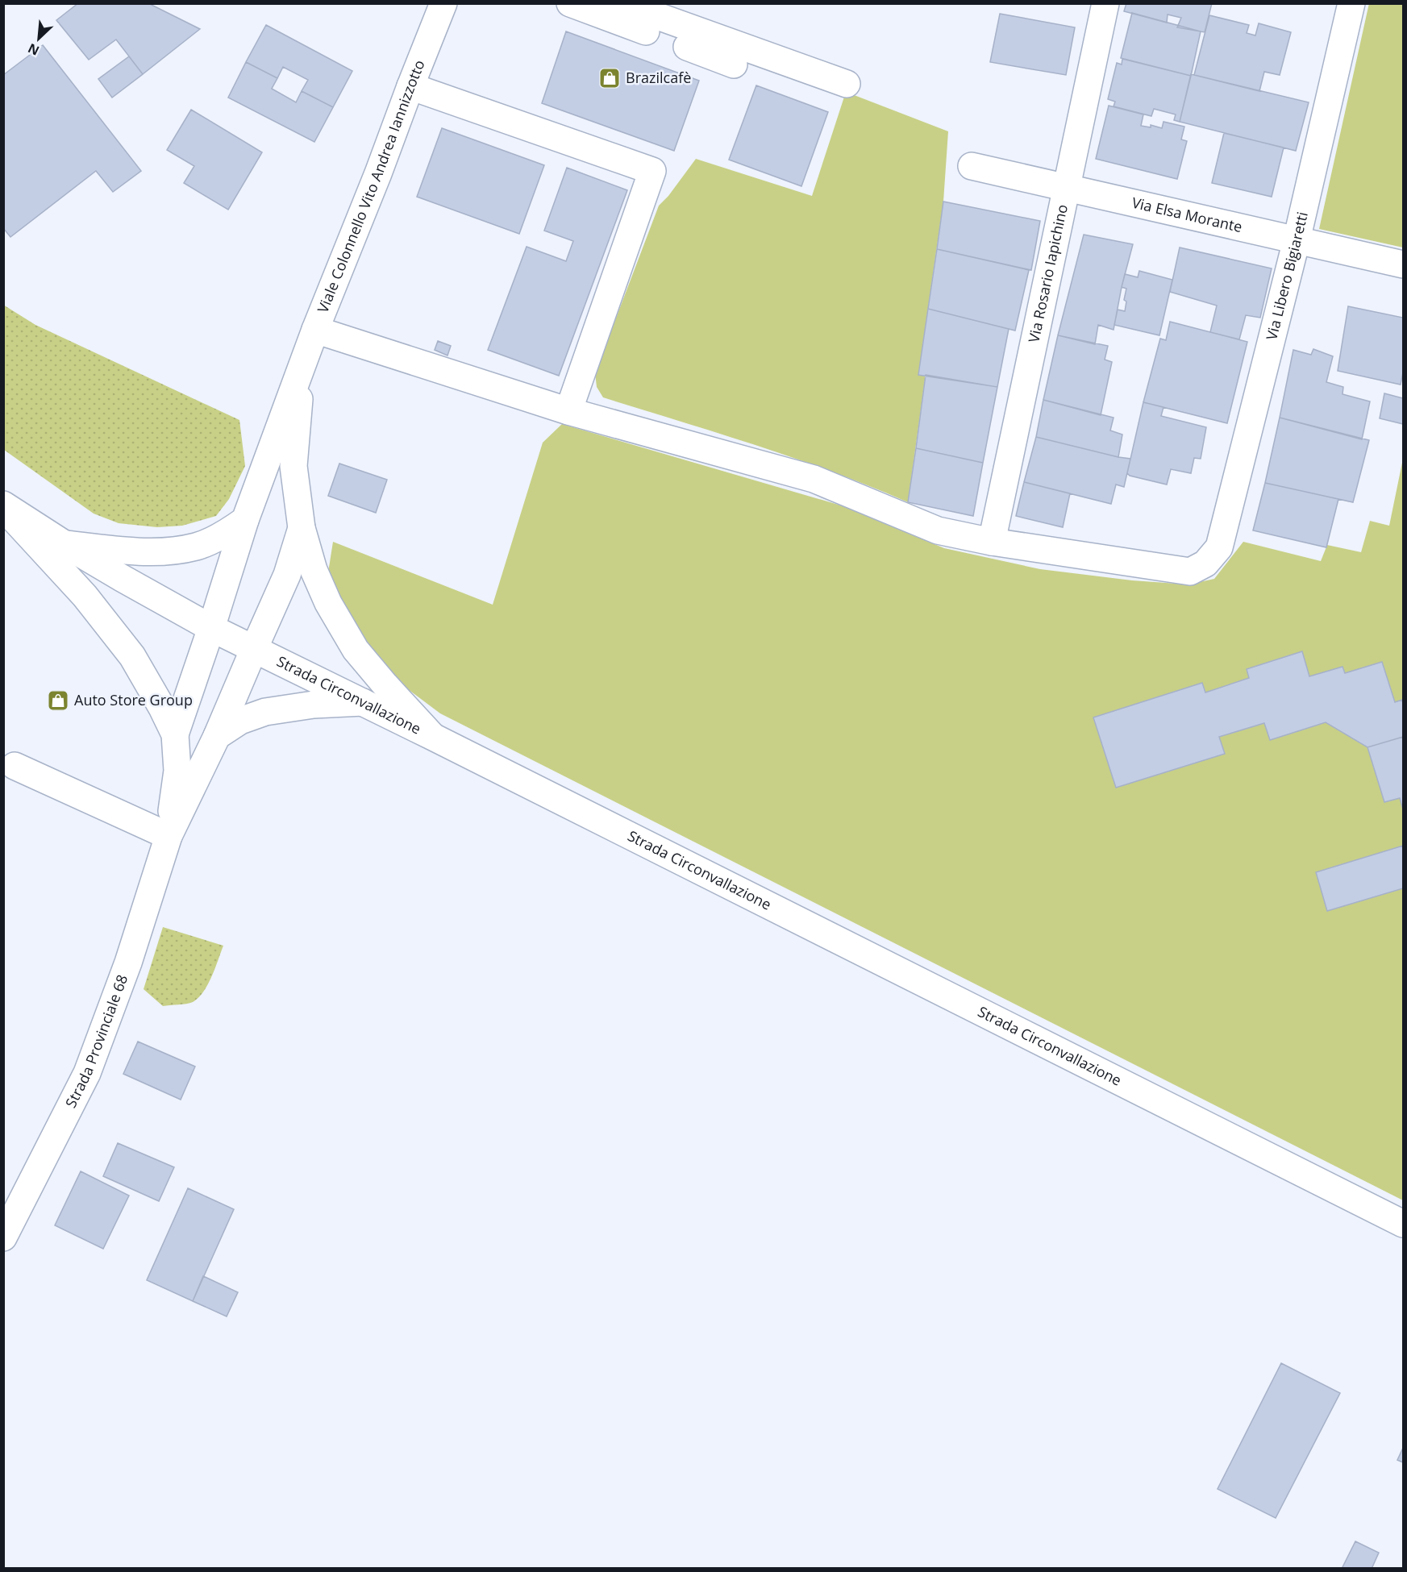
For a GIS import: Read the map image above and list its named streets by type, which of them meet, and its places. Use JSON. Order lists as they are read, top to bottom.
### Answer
{
  "streets": {
    "street": [
      "Viale Colonnello Vito Andrea Iannizzotto",
      "Via Elsa Morante",
      "Via Rosario Iapichino",
      "Via Libero Bigiaretti",
      "Strada Circonvallazione",
      "Strada Provinciale 68"
    ]
  },
  "crossings": [
    ["Via Elsa Morante", "Via Rosario Iapichino"],
    ["Via Elsa Morante", "Via Libero Bigiaretti"],
    ["Via Rosario Iapichino", "Via Libero Bigiaretti"]
  ],
  "places": {
    "shop": ["Brazilcafè", "Auto Store Group"]
  },
  "north": "bottom left"
}
